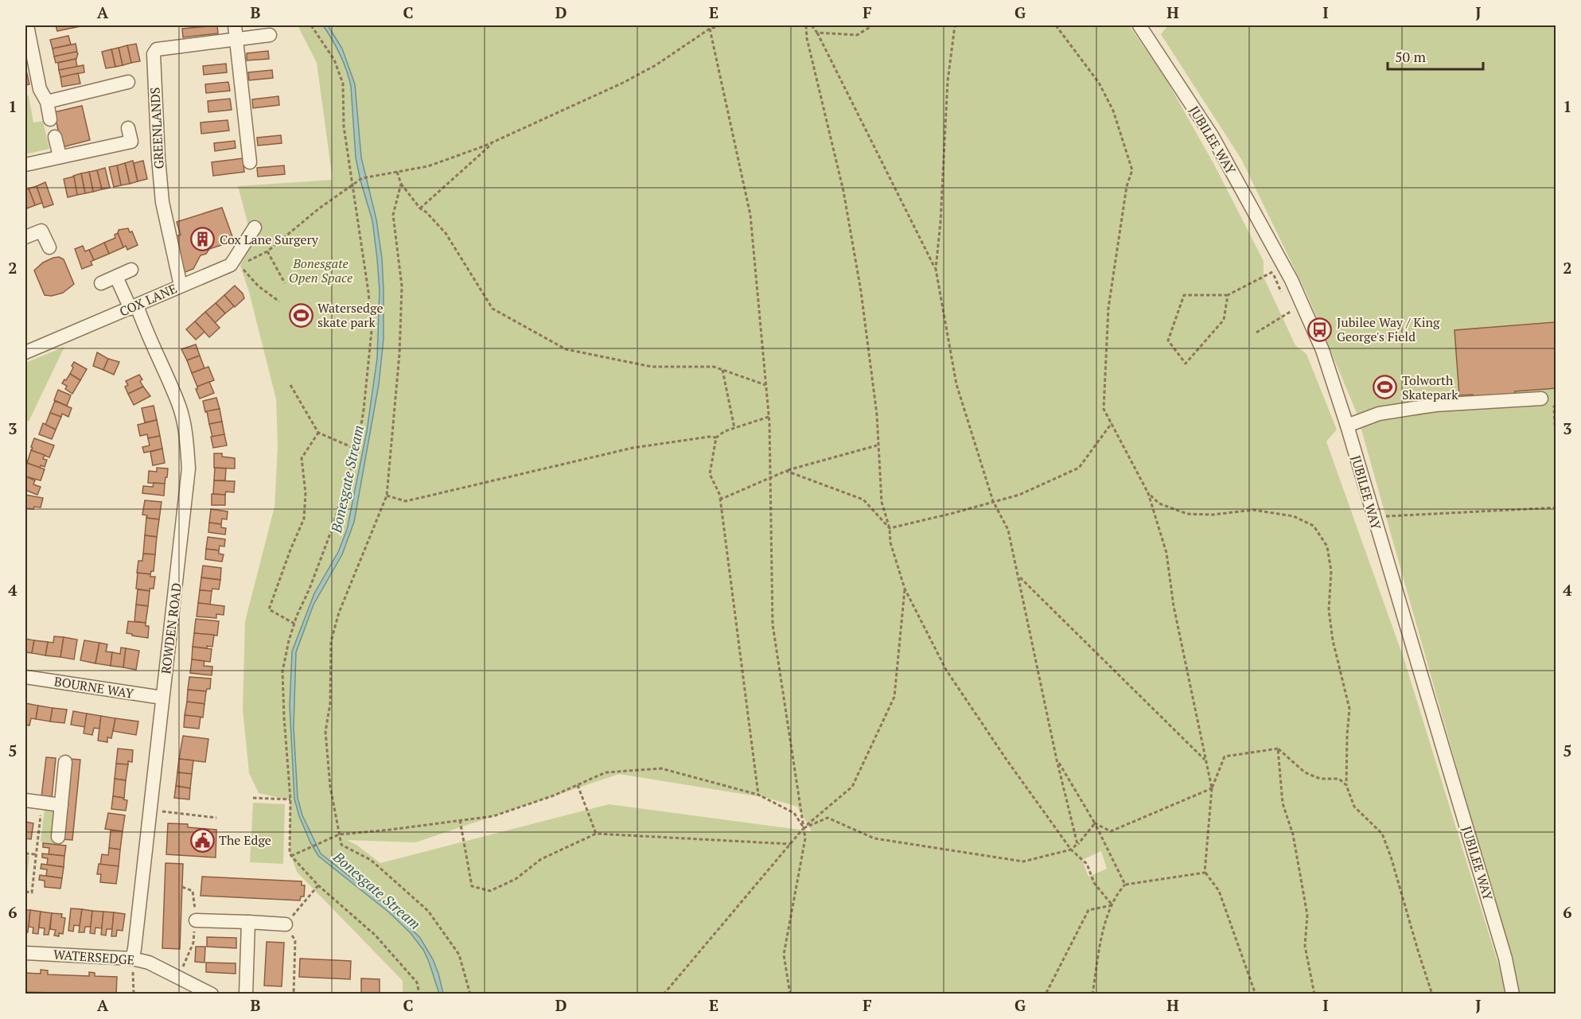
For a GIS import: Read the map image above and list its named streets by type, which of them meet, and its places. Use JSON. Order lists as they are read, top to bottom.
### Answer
{
  "streets": {
    "street": [
      "GREENLANDS",
      "JUBILEE WAY",
      "COX LANE",
      "ROWDEN ROAD",
      "BOURNE WAY",
      "WATERSEDGE"
    ]
  },
  "crossings": [
    ["GREENLANDS", "COX LANE"],
    ["COX LANE", "ROWDEN ROAD"],
    ["ROWDEN ROAD", "BOURNE WAY"],
    ["ROWDEN ROAD", "WATERSEDGE"]
  ],
  "water": ["Bonesgate Stream"],
  "parks": ["Bonesgate Open Space"],
  "places": {
    "building": ["Cox Lane Surgery"],
    "sports": ["Watersedge skate park", "Tolworth Skatepark"],
    "bus stop": ["Jubilee Way / King George's Field"],
    "public building": ["The Edge"]
  },
  "scale_bar": "50 m",
  "grid": {
    "columns": [
      "A",
      "B",
      "C",
      "D",
      "E",
      "F",
      "G",
      "H",
      "I",
      "J"
    ],
    "rows": [
      "1",
      "2",
      "3",
      "4",
      "5",
      "6"
    ]
  }
}
